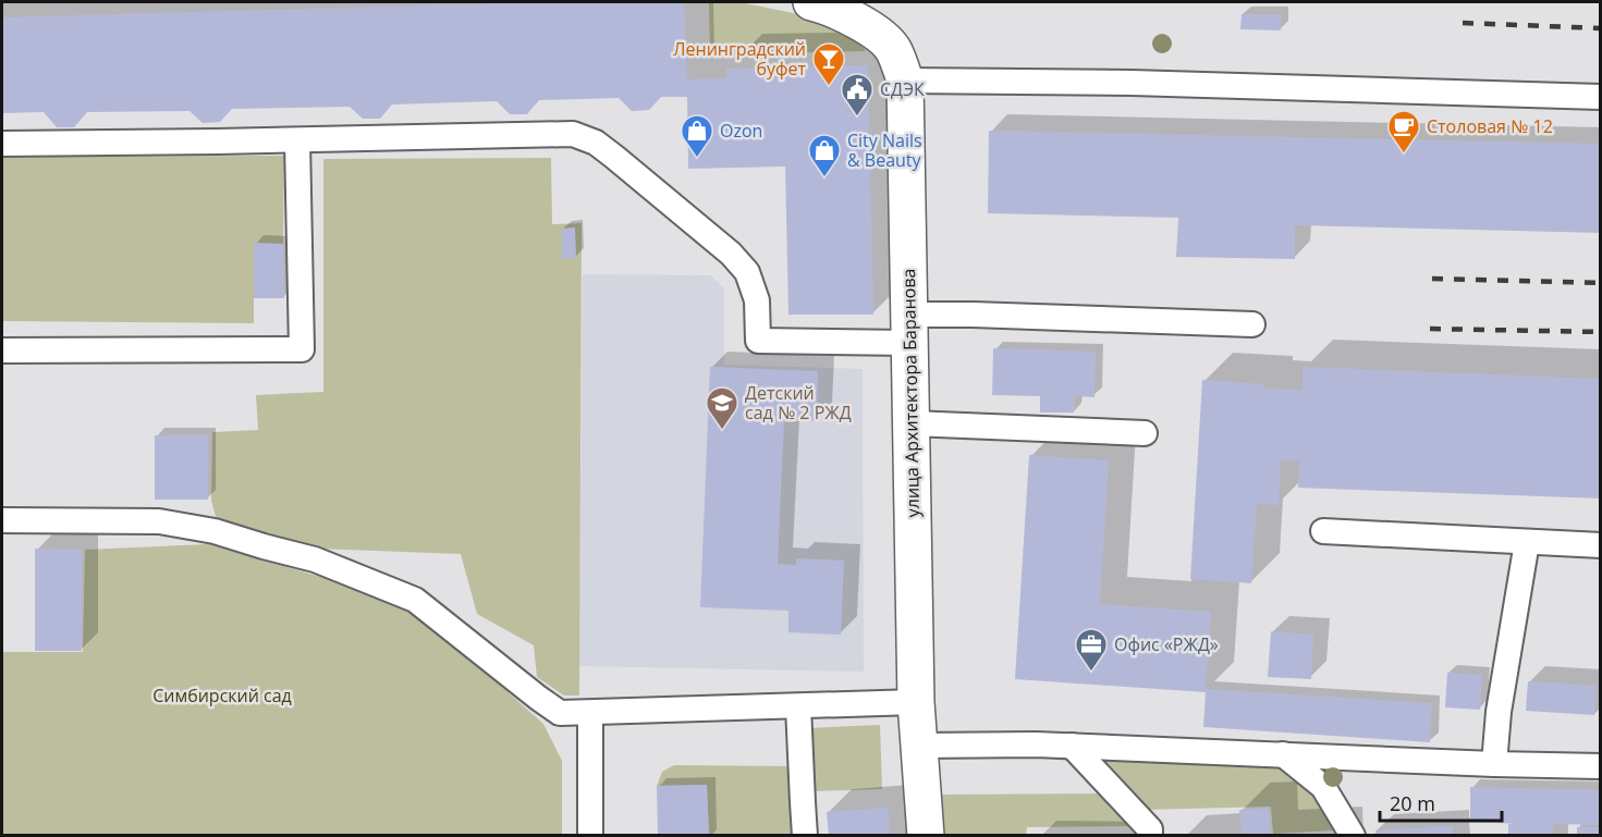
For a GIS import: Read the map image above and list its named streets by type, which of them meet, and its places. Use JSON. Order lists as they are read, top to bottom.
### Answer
{
  "streets": {
    "street": ["улица Архитектора Баранова"]
  },
  "parks": ["Симбирский сад"],
  "places": {
    "bar": ["Ленинградский буфет"],
    "public building": ["СДЭК"],
    "cafe": ["Столовая № 12"],
    "shop": ["Ozon", "City Nails & Beauty"],
    "school or university": ["Детский сад № 2 РЖД"],
    "office": ["Офис «РЖД»"]
  },
  "scale_bar": "20 m"
}
